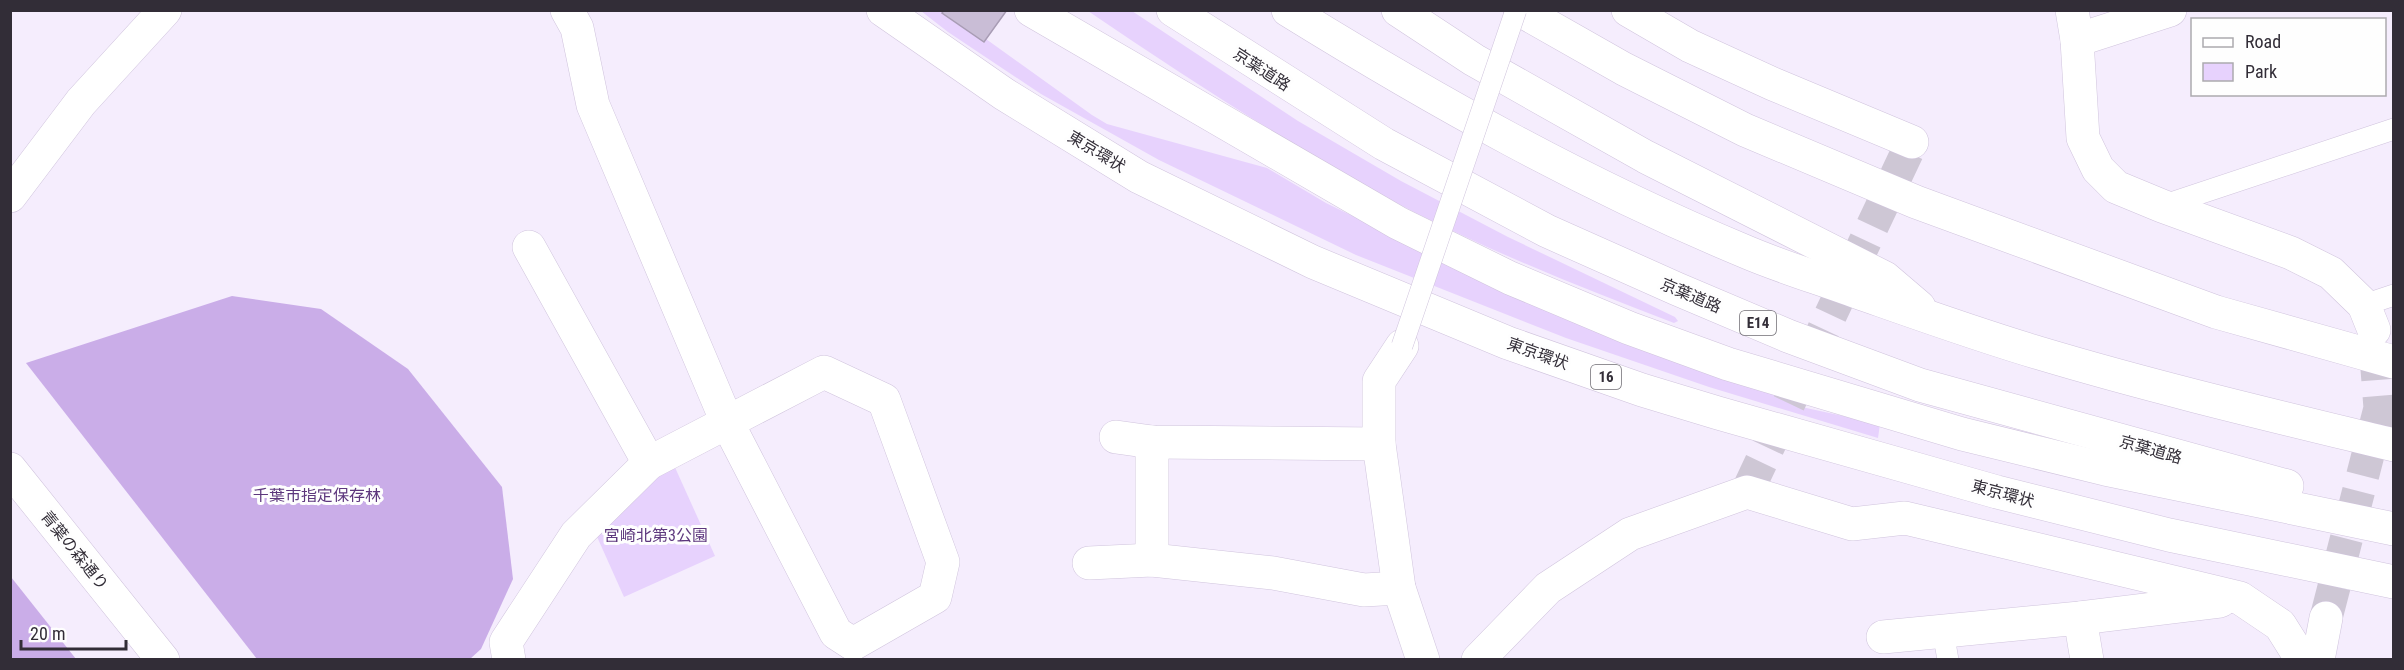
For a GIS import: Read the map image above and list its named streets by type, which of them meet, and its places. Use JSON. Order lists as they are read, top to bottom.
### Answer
{
  "streets": {
    "main road": [
      "京葉道路",
      "東京環状",
      "E14",
      "16",
      "青葉の森通り"
    ]
  },
  "parks": ["千葉市指定保存林", "宮崎北第3公園"],
  "legend": ["Road", "Park"],
  "scale_bar": "20 m"
}
